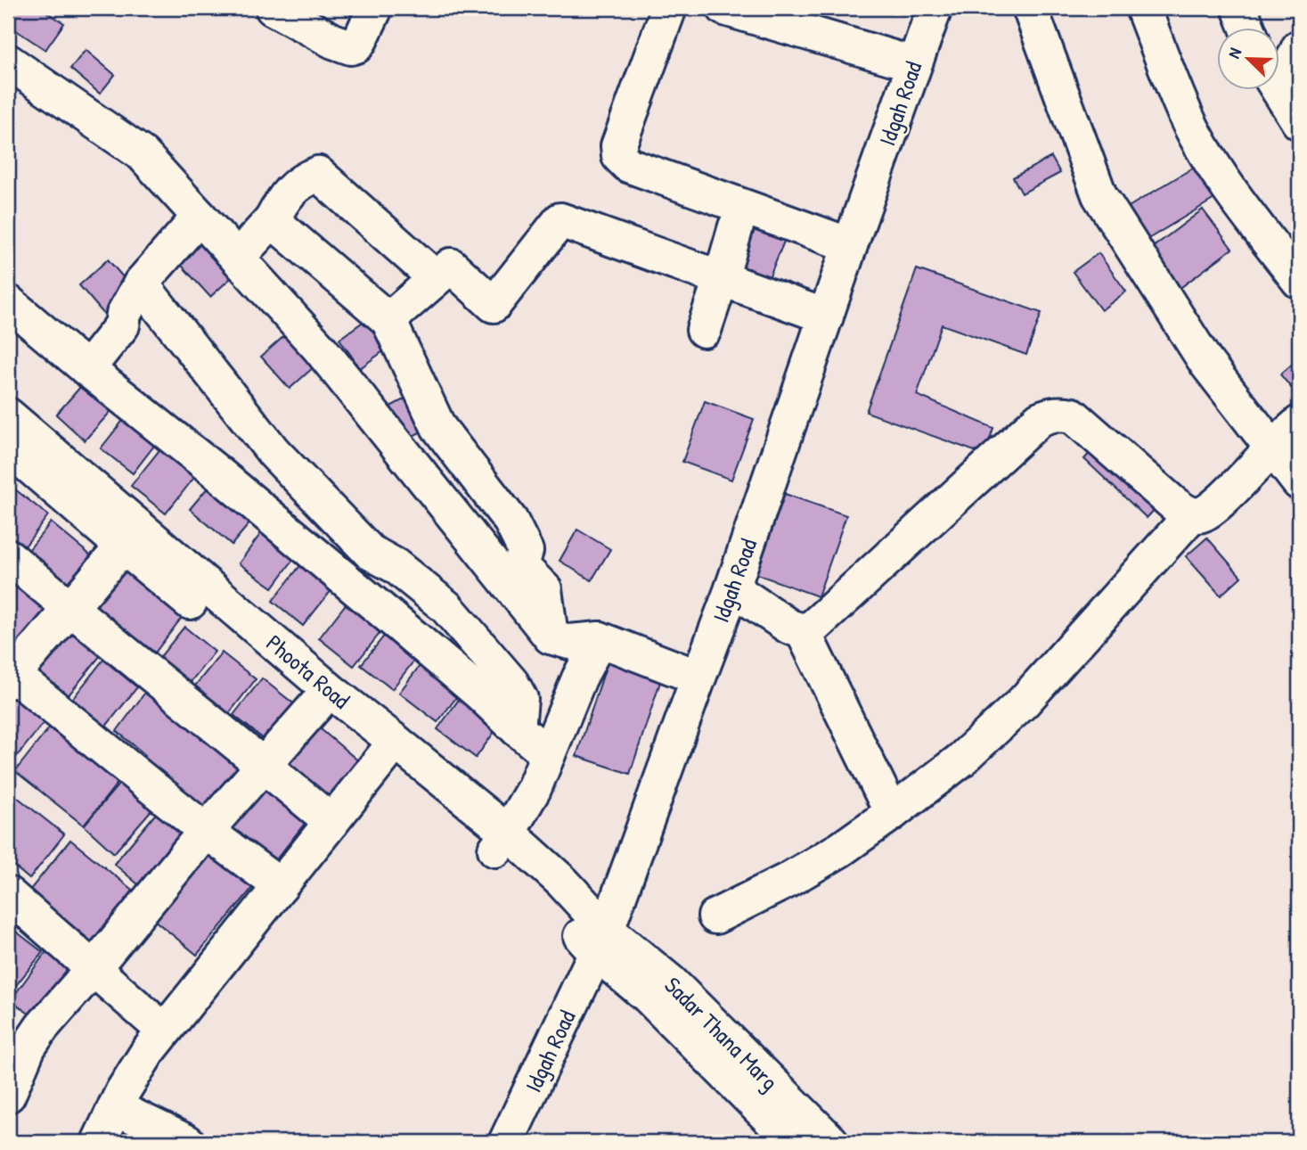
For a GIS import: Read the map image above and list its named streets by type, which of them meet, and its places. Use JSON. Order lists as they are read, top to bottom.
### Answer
{
  "streets": {
    "street": ["Idgah Road", "Phoota Road", "Sadar Thana Marg"]
  },
  "crossings": [
    ["Idgah Road", "Phoota Road"],
    ["Idgah Road", "Sadar Thana Marg"],
    ["Phoota Road", "Sadar Thana Marg"]
  ],
  "north": "top left"
}
